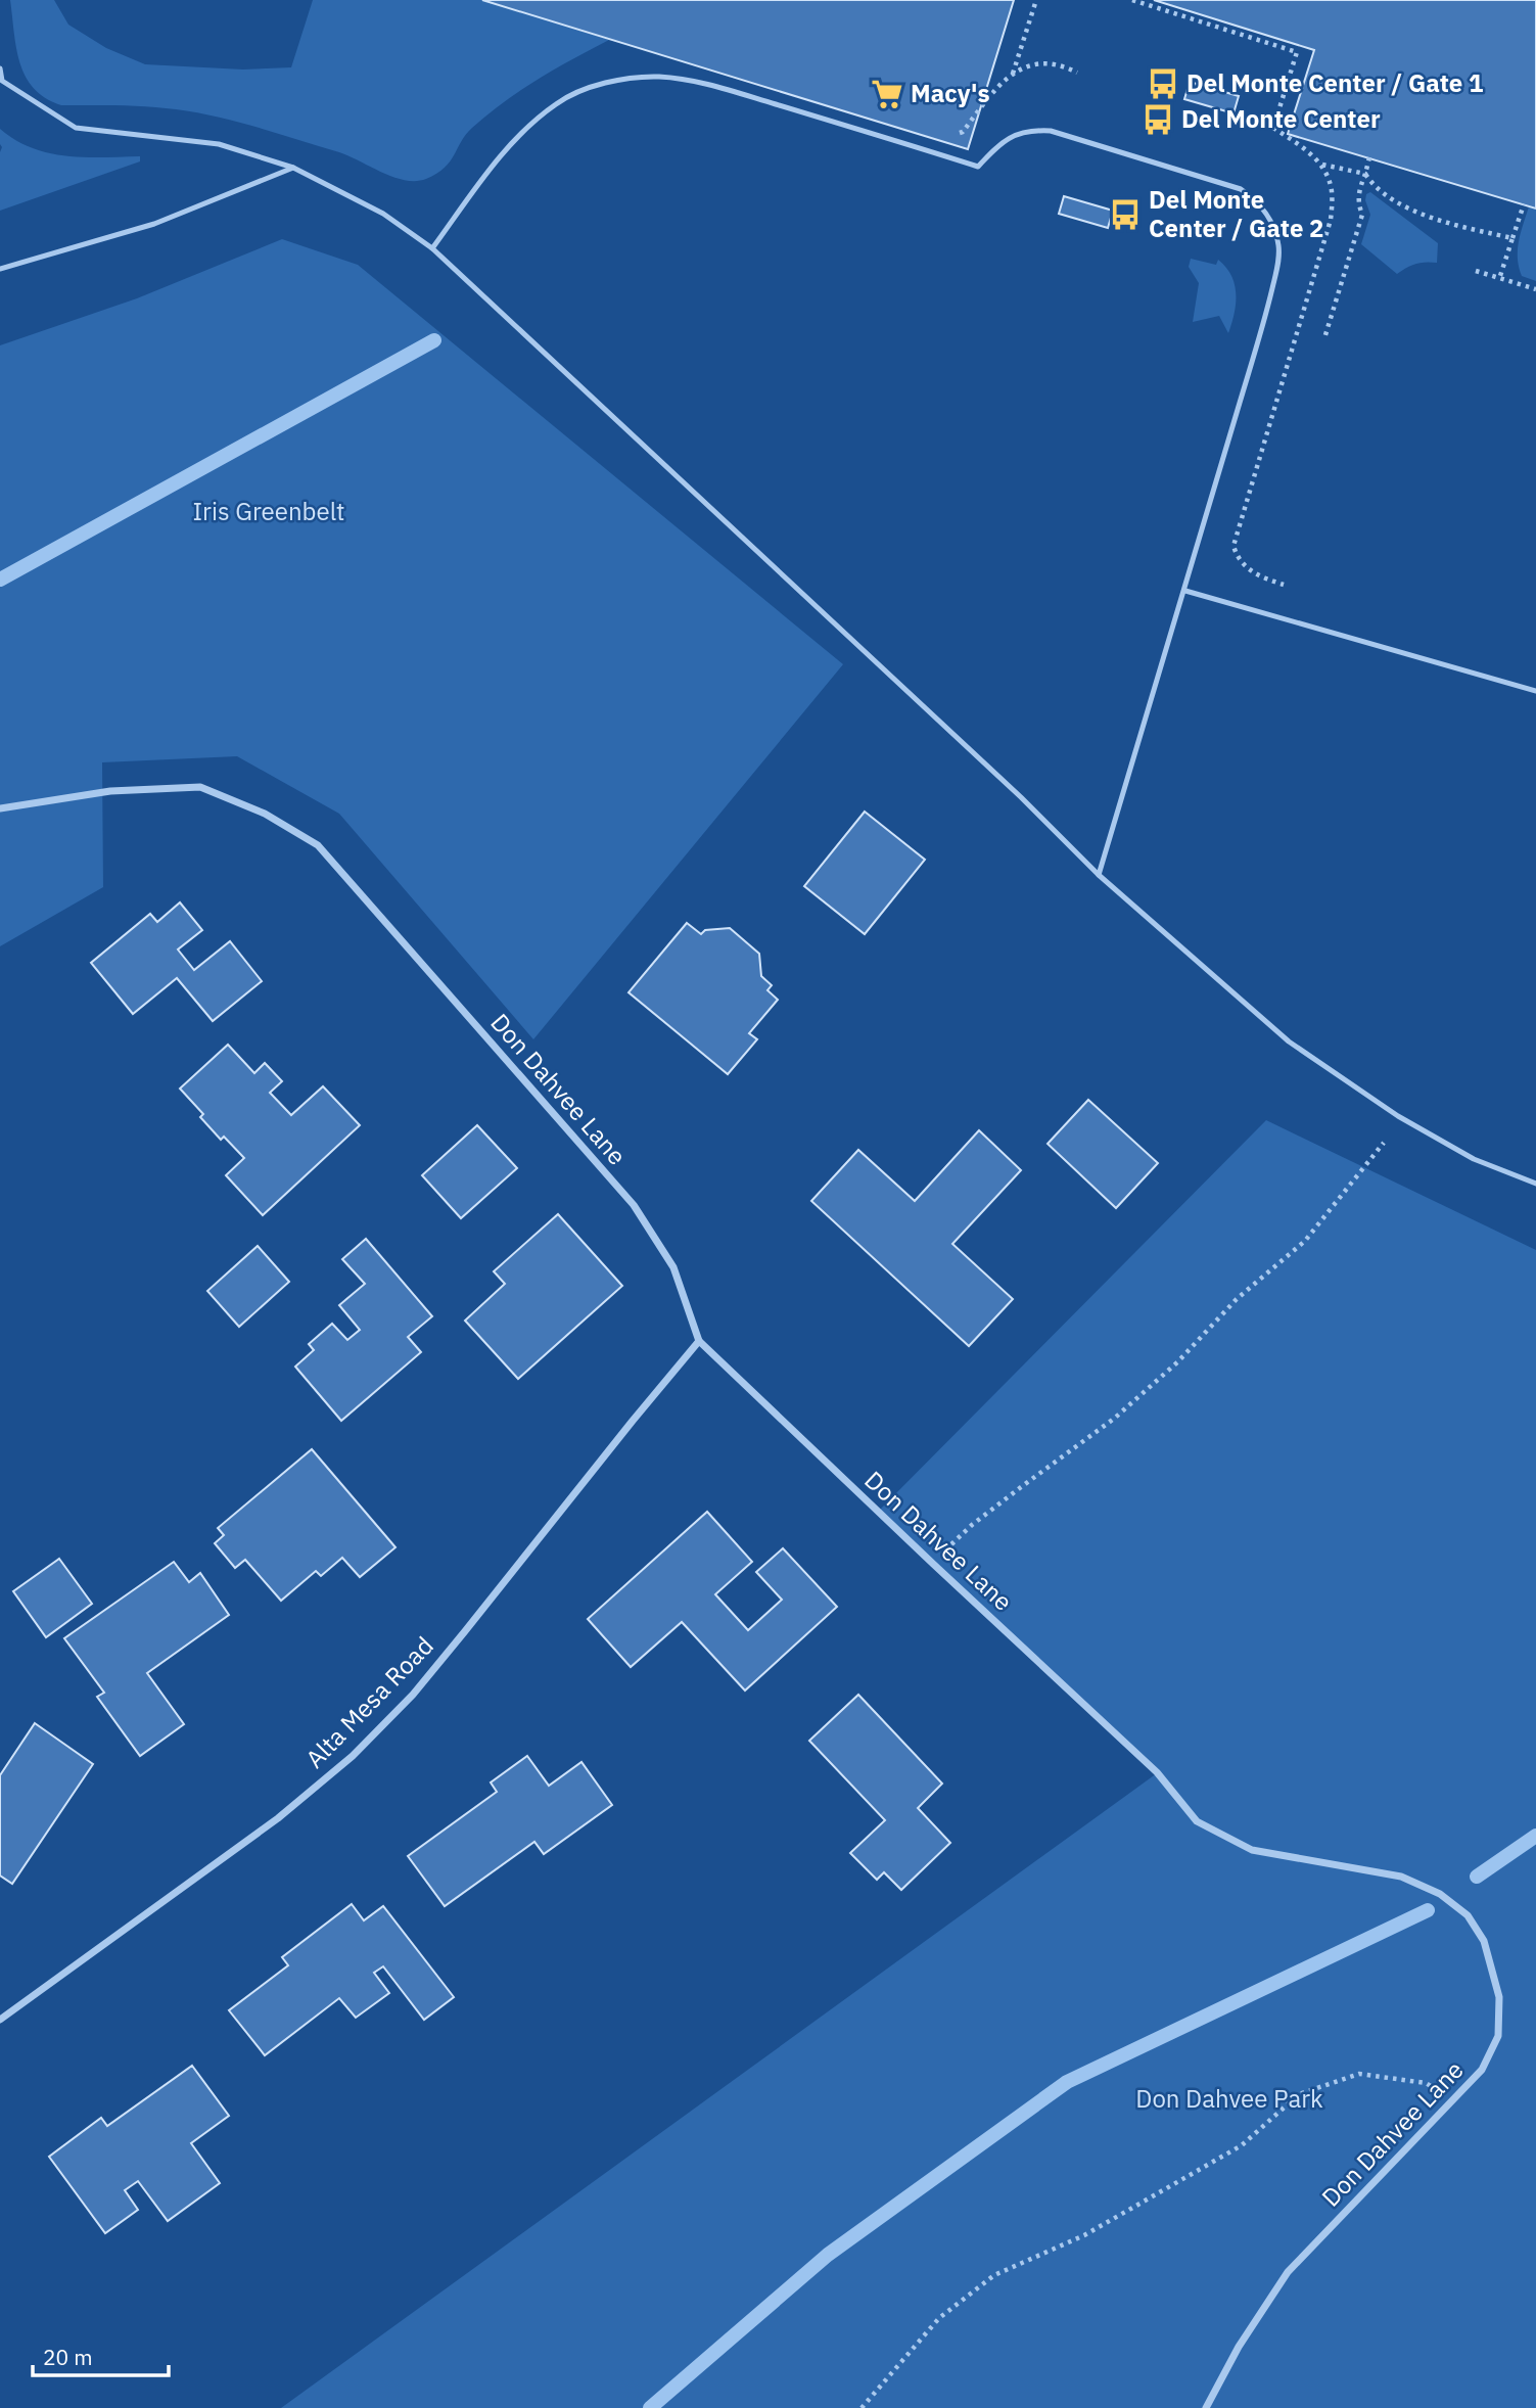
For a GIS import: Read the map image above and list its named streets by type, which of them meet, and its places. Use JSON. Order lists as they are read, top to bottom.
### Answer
{
  "streets": {
    "street": ["Don Dahvee Lane", "Alta Mesa Road"]
  },
  "crossings": [
    ["Don Dahvee Lane", "Alta Mesa Road"]
  ],
  "parks": ["Iris Greenbelt", "Don Dahvee Park"],
  "places": {
    "bus stop": ["Del Monte Center / Gate 1", "Del Monte Center", "Del Monte Center / Gate 2"],
    "supermarket": ["Macy's"]
  },
  "scale_bar": "20 m"
}
